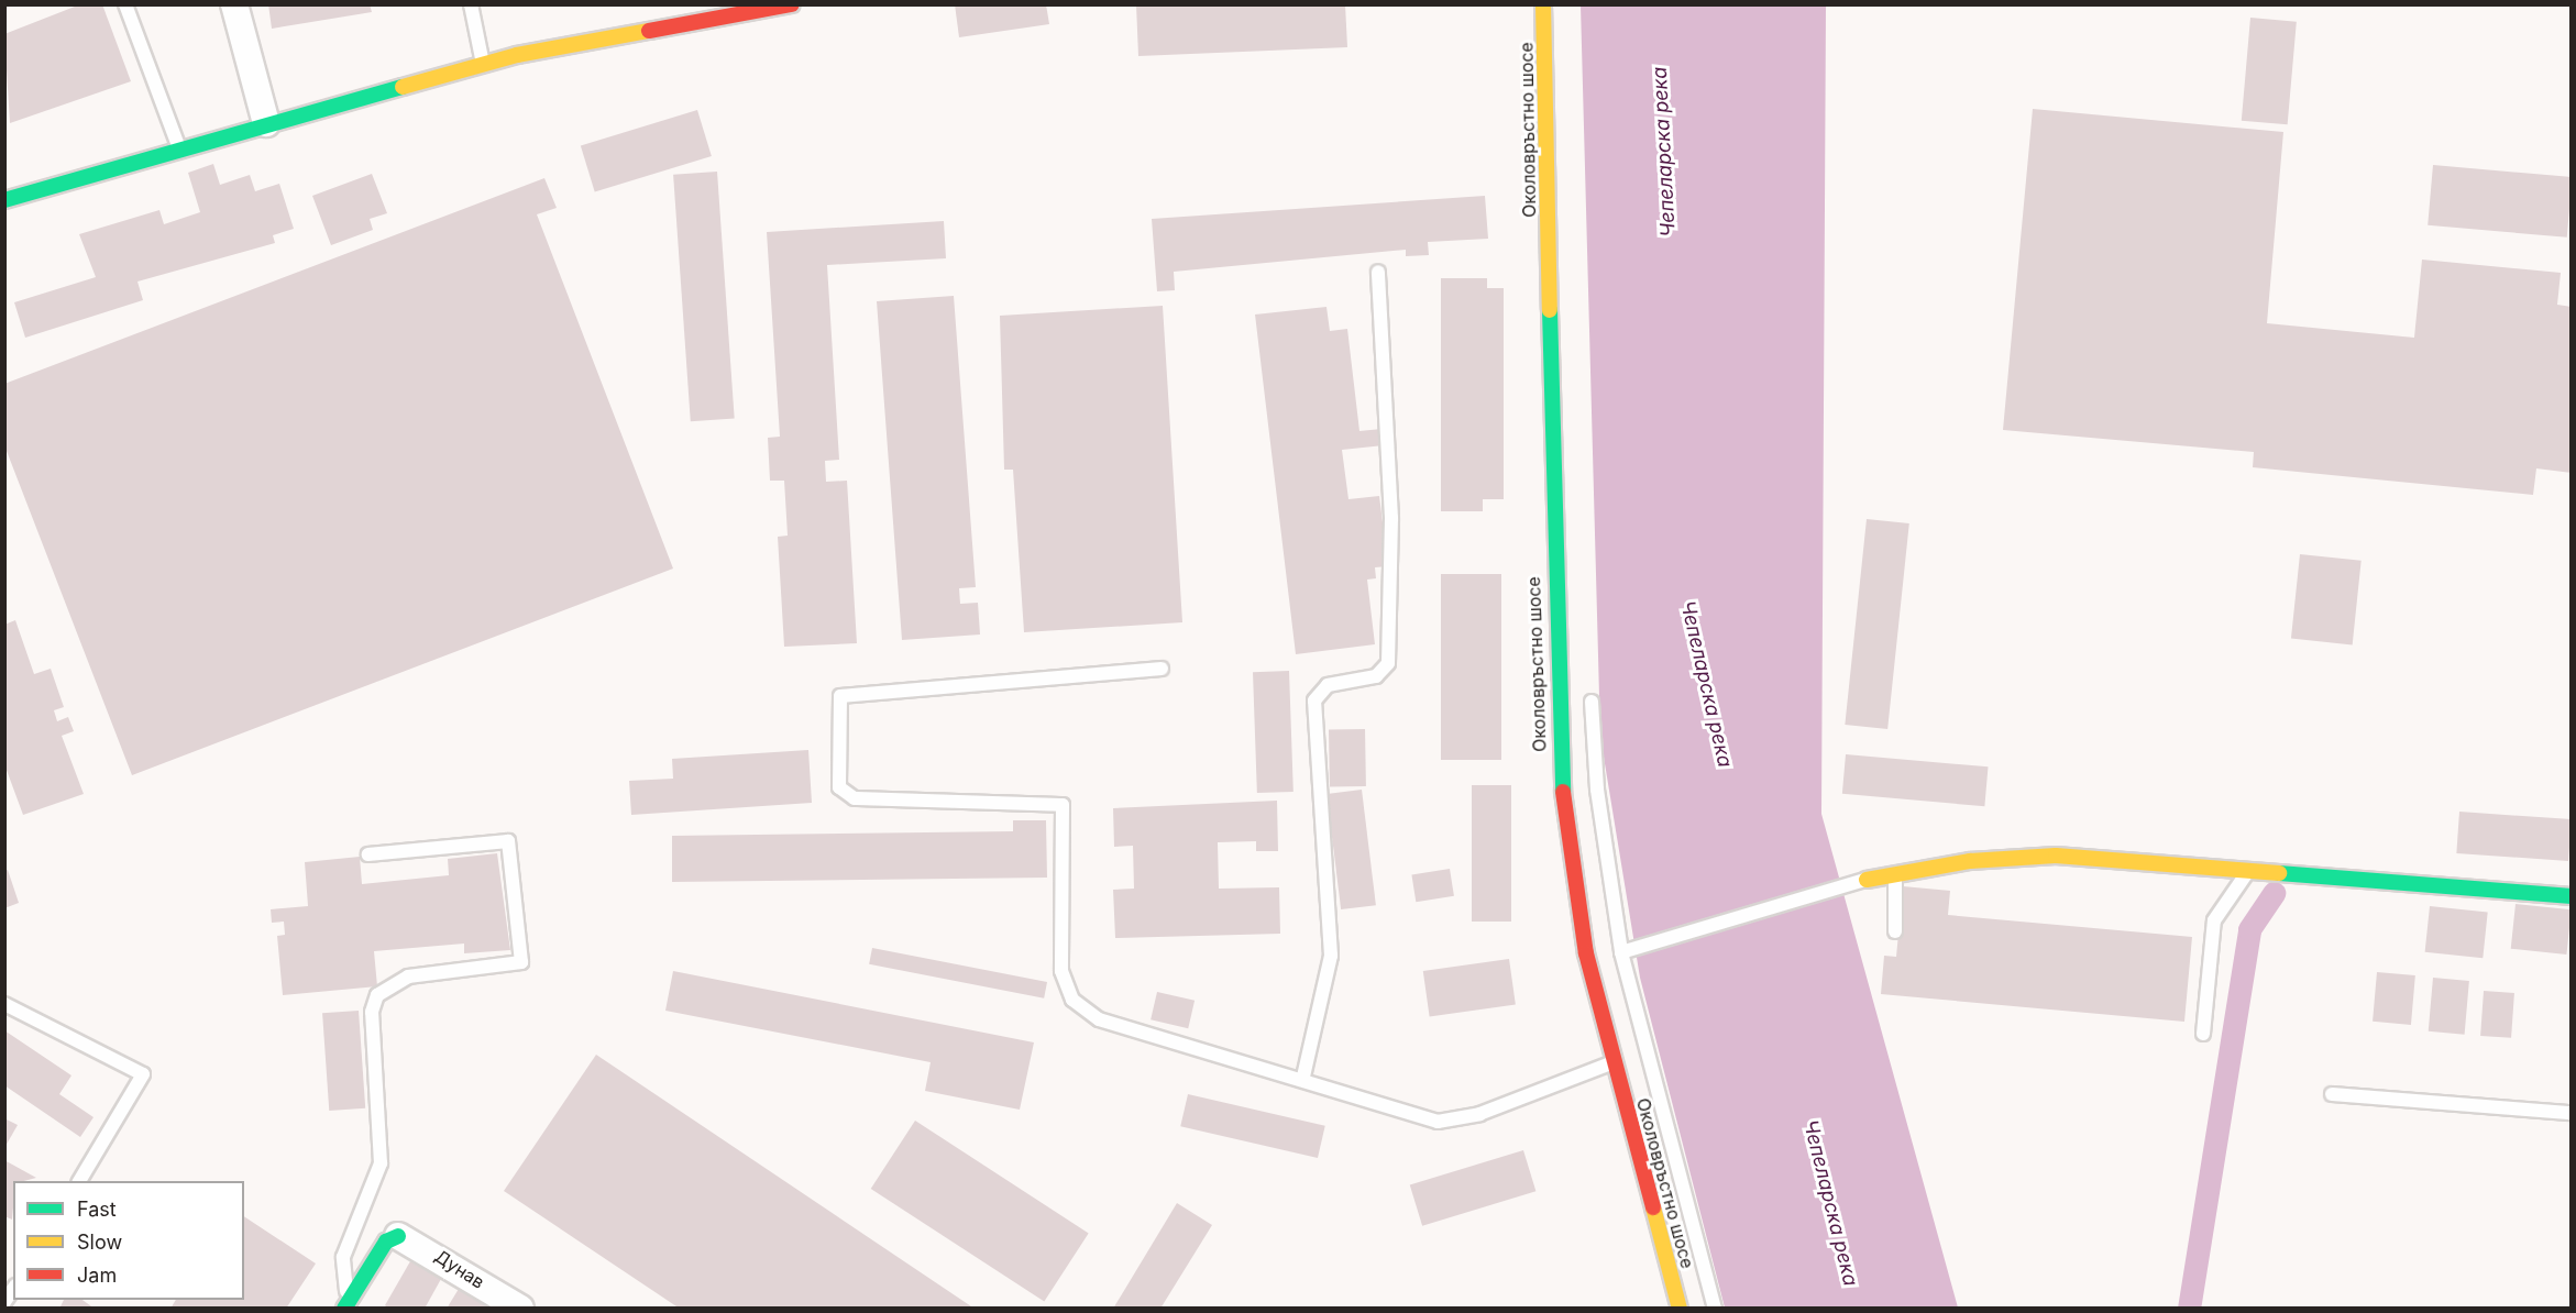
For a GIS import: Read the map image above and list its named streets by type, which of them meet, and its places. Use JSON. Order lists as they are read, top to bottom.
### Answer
{
  "streets": {
    "street": ["Околовръстно шосе", "Дунав"]
  },
  "water": ["Чепеларска река"],
  "legend": ["Fast", "Slow", "Jam"]
}
